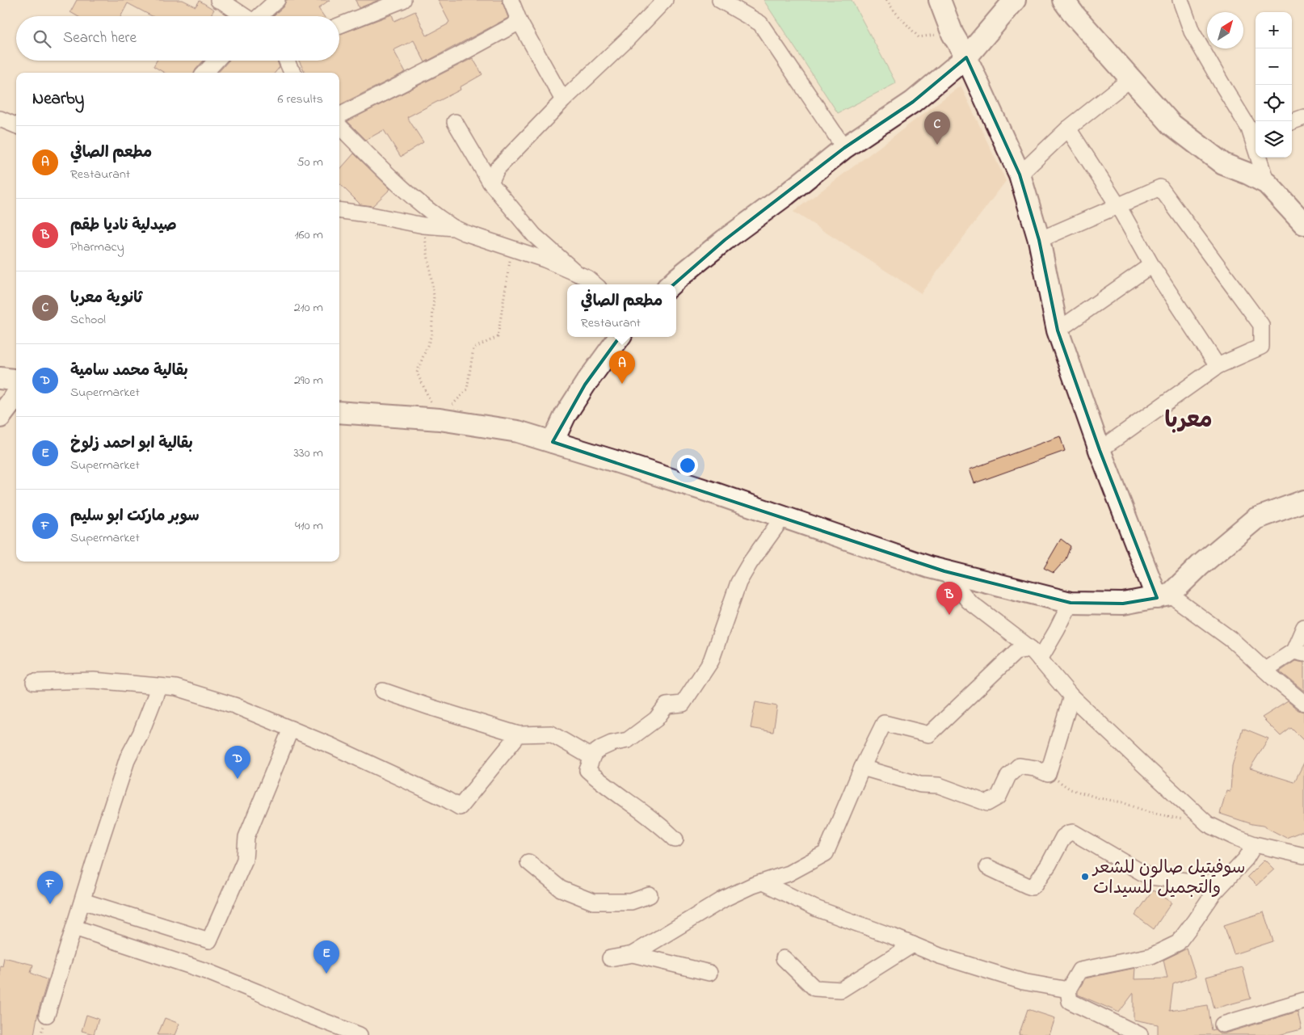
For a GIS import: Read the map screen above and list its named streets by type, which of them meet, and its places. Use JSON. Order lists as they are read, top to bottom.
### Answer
{
  "districts": ["معربا"],
  "places": ["سوفيتيل صالون للشعر والتجميل للسيدات"],
  "north": "top right",
  "page": {
    "map_buttons": ["+", "−"],
    "search": "Search here",
    "heading": ["Nearby", "6 results"],
    "pins": [
      "C",
      "A",
      "B",
      "D",
      "F",
      "E"
    ],
    "list": [
      {
        "mark": "A",
        "name": "مطعم الصافي",
        "note": "Restaurant",
        "value": "50 m"
      },
      {
        "mark": "B",
        "name": "صيدلية ناديا طقم",
        "note": "Pharmacy",
        "value": "160 m"
      },
      {
        "mark": "C",
        "name": "ثانوية معربا",
        "note": "School",
        "value": "210 m"
      },
      {
        "mark": "D",
        "name": "بقالية محمد سامية",
        "note": "Supermarket",
        "value": "290 m"
      },
      {
        "mark": "E",
        "name": "بقالية ابو احمد زلوخ",
        "note": "Supermarket",
        "value": "330 m"
      },
      {
        "mark": "F",
        "name": "سوبر ماركت ابو سليم",
        "note": "Supermarket",
        "value": "410 m"
      }
    ],
    "popup": ["مطعم الصافي", "Restaurant"]
  }
}
